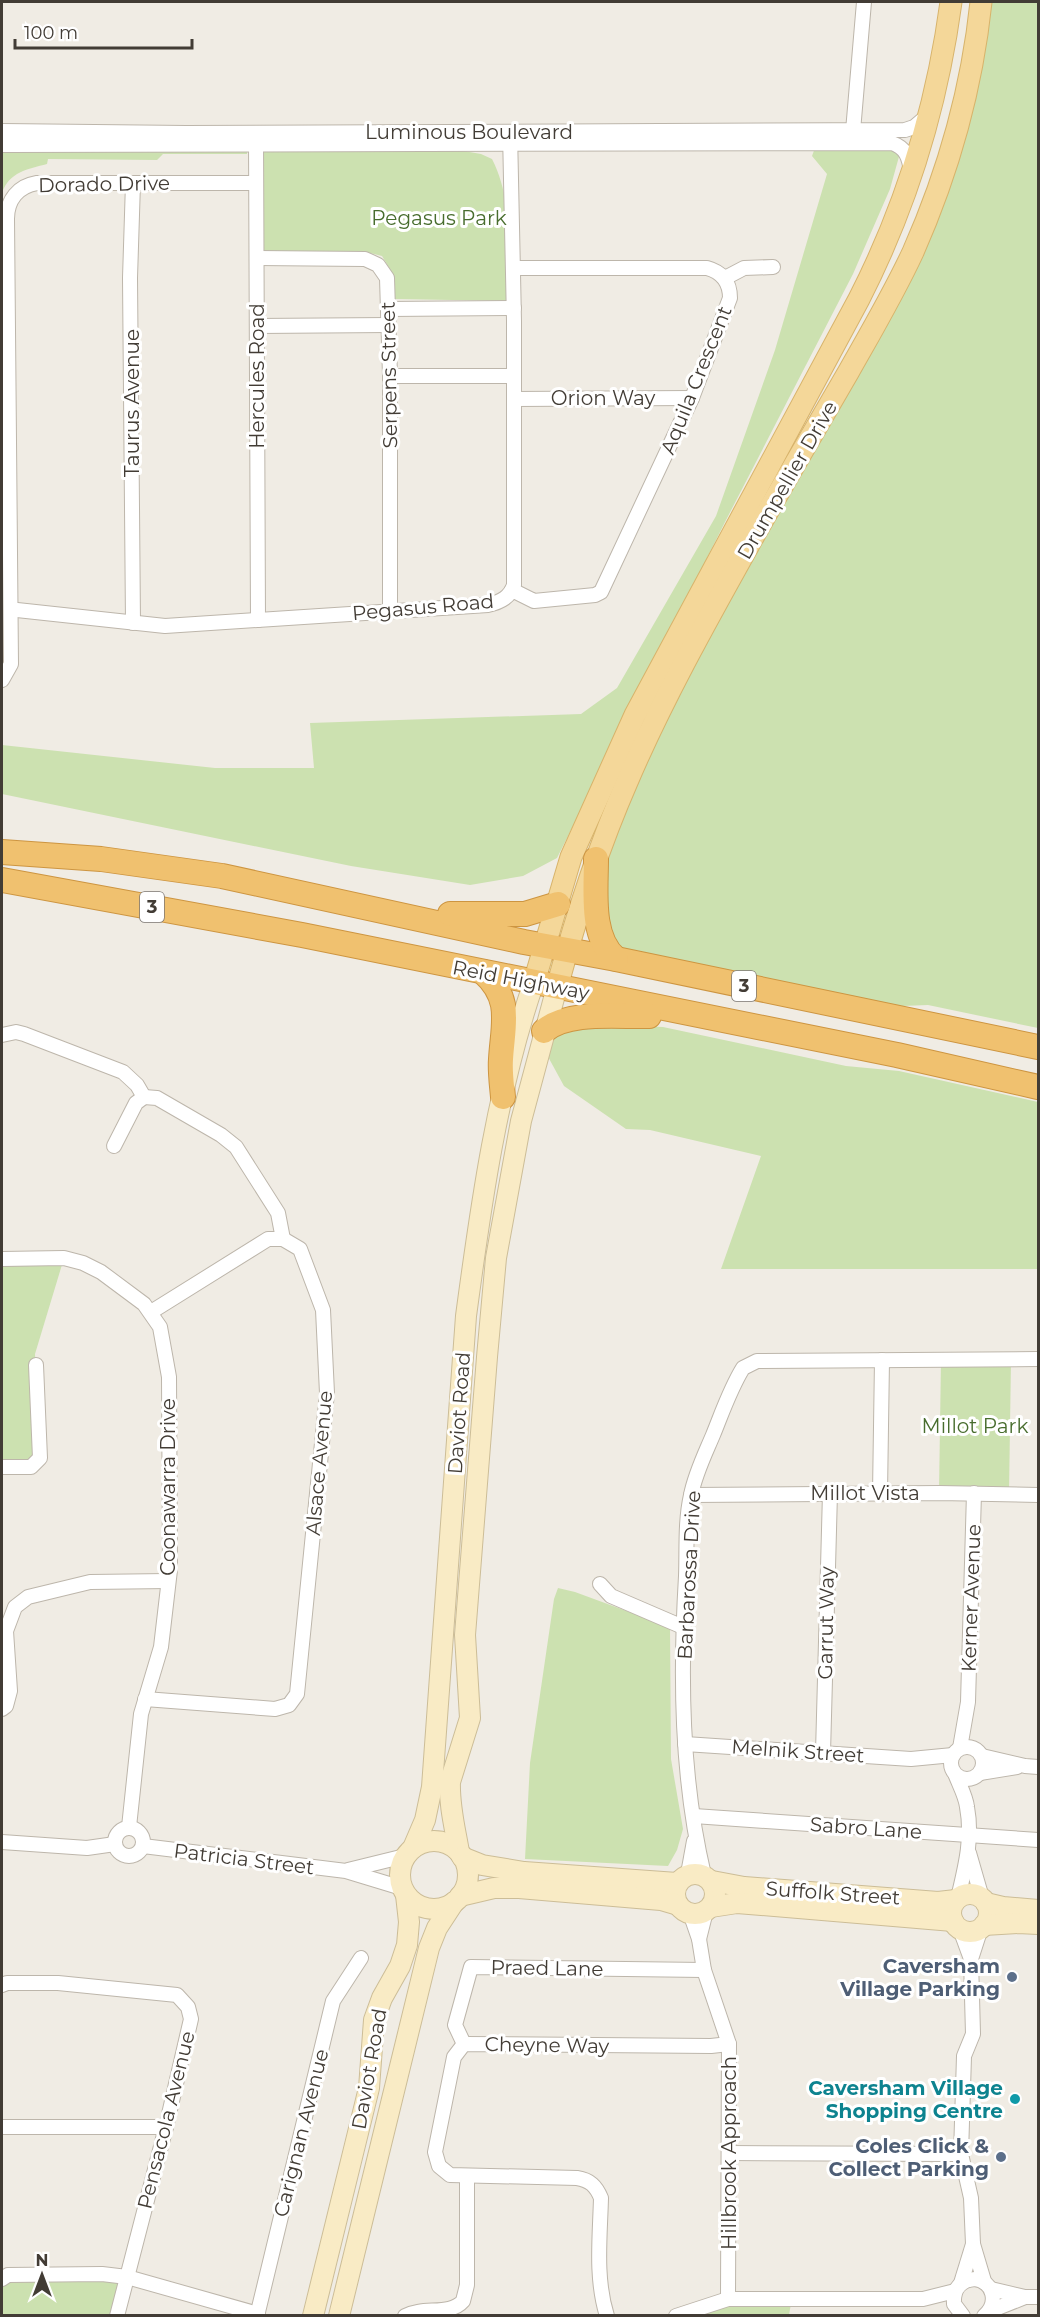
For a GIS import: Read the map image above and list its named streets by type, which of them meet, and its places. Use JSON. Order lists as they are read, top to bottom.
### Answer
{
  "streets": {
    "highway": ["3", "Reid Highway"],
    "main road": ["Drumpellier Drive"],
    "street": [
      "Luminous Boulevard",
      "Dorado Drive",
      "Serpens Street",
      "Hercules Road",
      "Aquila Crescent",
      "Orion Way",
      "Taurus Avenue",
      "Pegasus Road",
      "Daviot Road",
      "Alsace Avenue",
      "Coonawarra Drive",
      "Millot Vista",
      "Barbarossa Drive",
      "Kerner Avenue",
      "Garrut Way",
      "Melnik Street",
      "Sabro Lane",
      "Patricia Street",
      "Suffolk Street",
      "Praed Lane",
      "Cheyne Way",
      "Pensacola Avenue",
      "Carignan Avenue",
      "Hillbrook Approach"
    ]
  },
  "crossings": [
    ["Luminous Boulevard", "Hercules Road"],
    ["Luminous Boulevard", "Drumpellier Drive"],
    ["Luminous Boulevard", "Pegasus Road"],
    ["Dorado Drive", "Hercules Road"],
    ["Dorado Drive", "Taurus Avenue"],
    ["Serpens Street", "Hercules Road"],
    ["Serpens Street", "Pegasus Road"],
    ["Hercules Road", "Pegasus Road"],
    ["Aquila Crescent", "Orion Way"],
    ["Aquila Crescent", "Pegasus Road"],
    ["Orion Way", "Pegasus Road"],
    ["Taurus Avenue", "Pegasus Road"],
    ["Drumpellier Drive", "Reid Highway"],
    ["Reid Highway", "Daviot Road"],
    ["Daviot Road", "Patricia Street"],
    ["Daviot Road", "Suffolk Street"],
    ["Alsace Avenue", "Coonawarra Drive"],
    ["Coonawarra Drive", "Patricia Street"],
    ["Millot Vista", "Barbarossa Drive"],
    ["Millot Vista", "Kerner Avenue"],
    ["Millot Vista", "Garrut Way"],
    ["Barbarossa Drive", "Melnik Street"],
    ["Barbarossa Drive", "Sabro Lane"],
    ["Barbarossa Drive", "Suffolk Street"],
    ["Kerner Avenue", "Melnik Street"],
    ["Garrut Way", "Melnik Street"],
    ["Patricia Street", "Suffolk Street"],
    ["Suffolk Street", "Hillbrook Approach"],
    ["Praed Lane", "Cheyne Way"],
    ["Praed Lane", "Hillbrook Approach"],
    ["Cheyne Way", "Hillbrook Approach"]
  ],
  "parks": ["Pegasus Park", "Millot Park"],
  "places": ["Caversham Village Parking", "Caversham Village Shopping Centre", "Coles Click & Collect Parking"],
  "scale_bar": "100 m",
  "north": "top"
}
